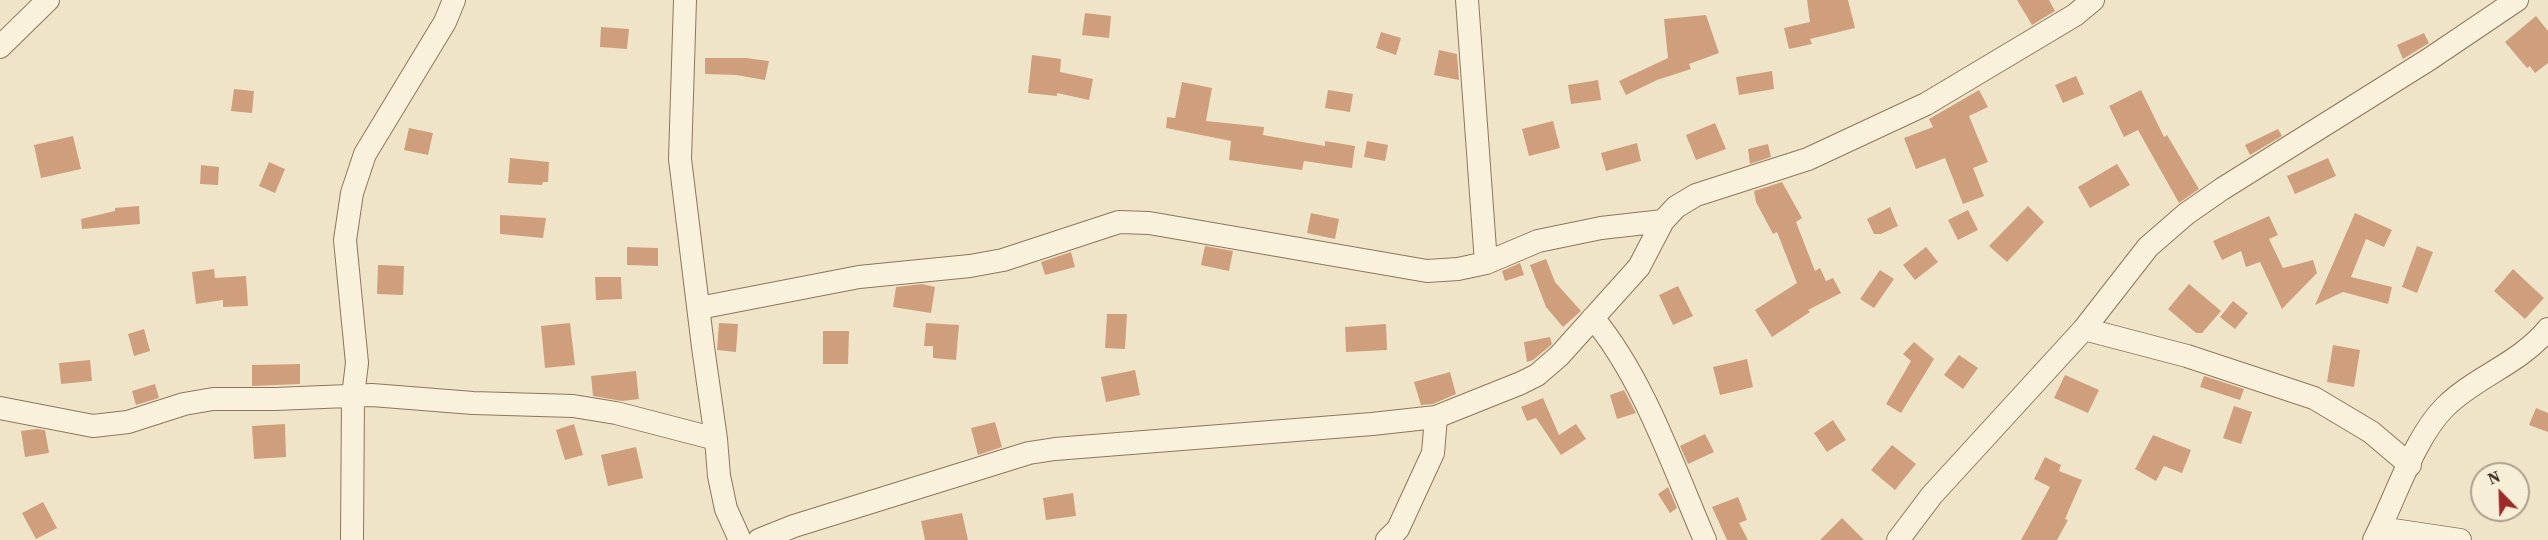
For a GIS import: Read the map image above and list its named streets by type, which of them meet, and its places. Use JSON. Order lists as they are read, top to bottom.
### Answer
{
  "north": "top left"
}
